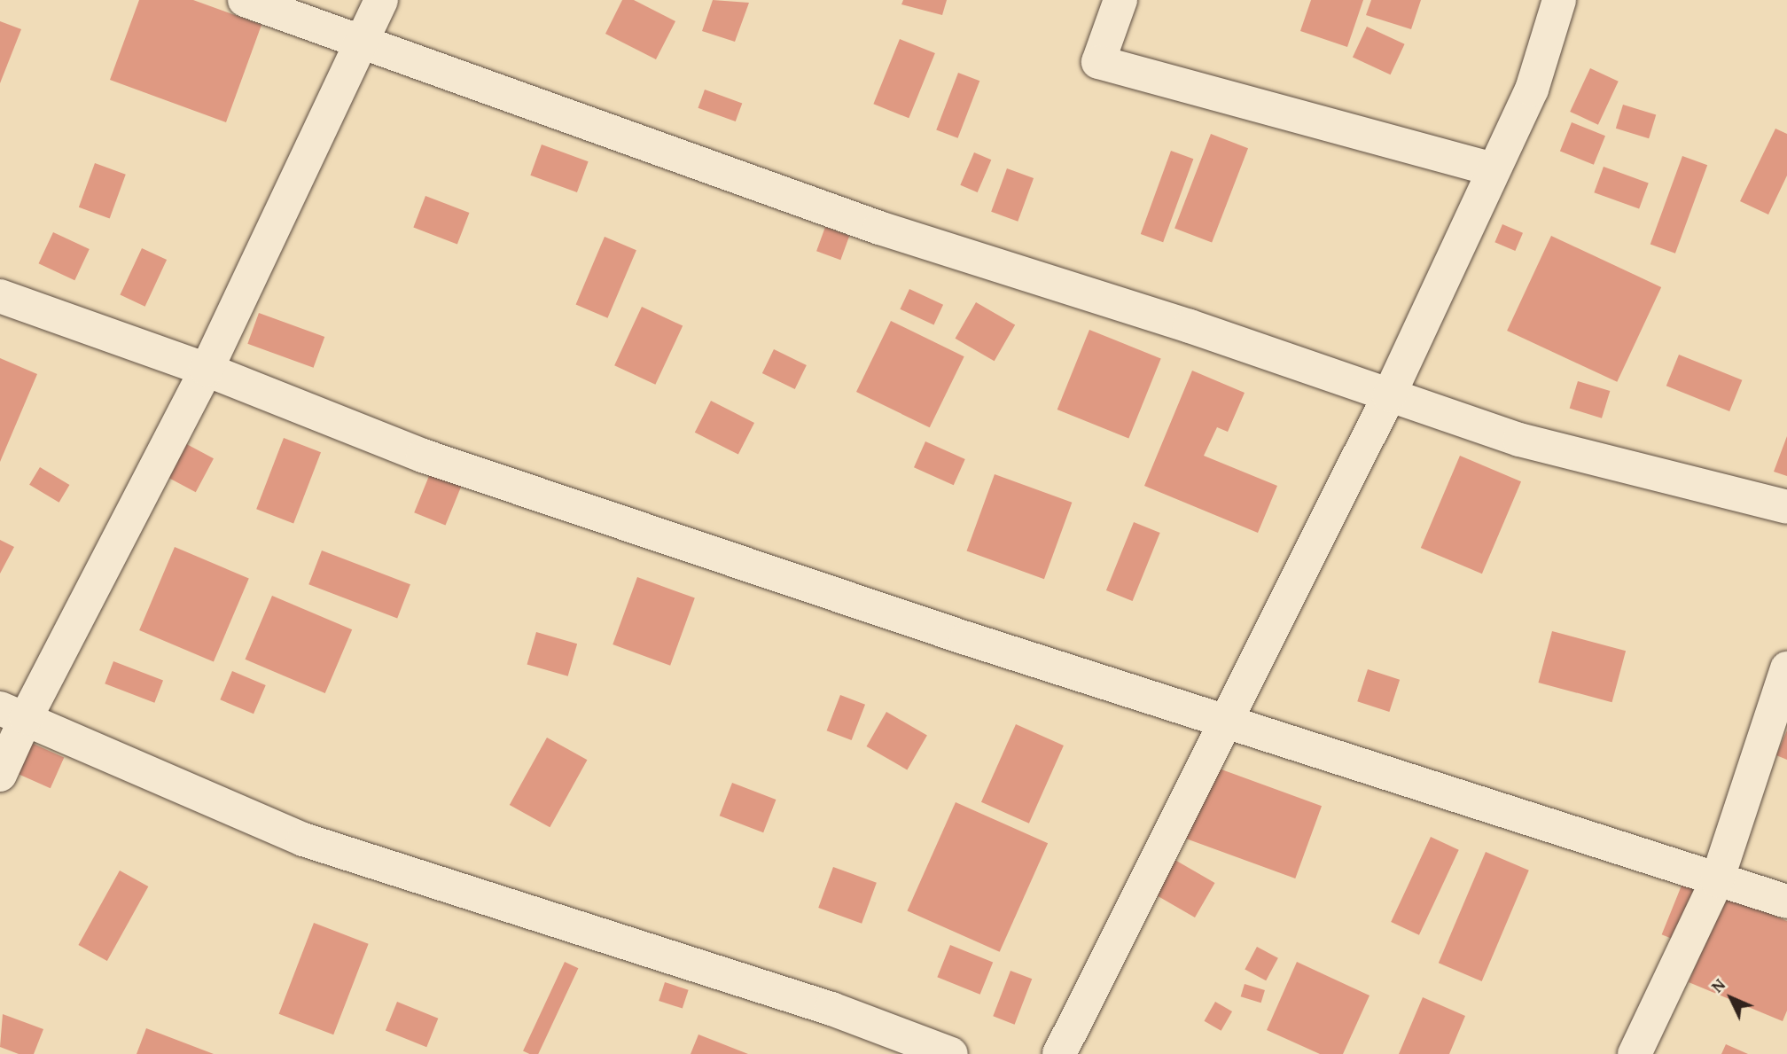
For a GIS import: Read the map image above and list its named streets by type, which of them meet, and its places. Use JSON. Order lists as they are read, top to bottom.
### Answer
{
  "north": "top left"
}
